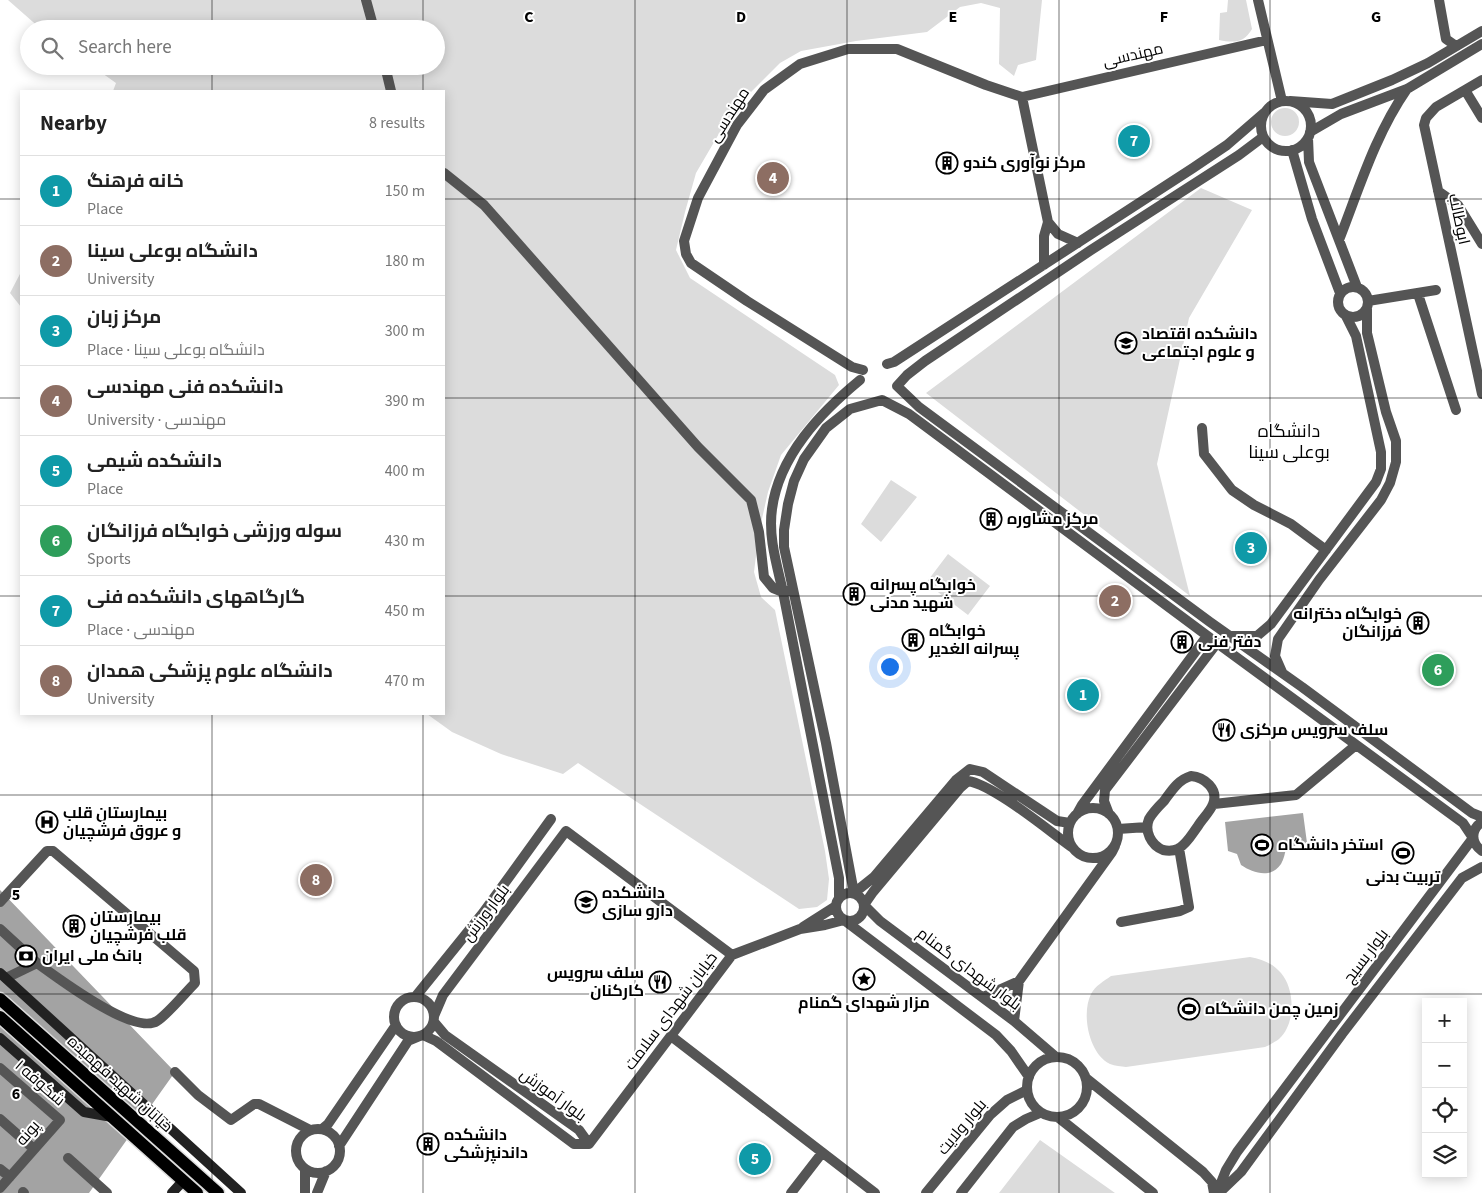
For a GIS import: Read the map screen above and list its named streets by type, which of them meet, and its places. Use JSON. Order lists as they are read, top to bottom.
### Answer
{
  "streets": {
    "main road": ["خیابان شهید فهمیده"],
    "street": [
      "مهندسی",
      "ابوطالب",
      "بلوار ورزش",
      "بلوار بسیج",
      "بلوار شهدای گمنام",
      "خیابان شهدای سلامت",
      "شکوفه ۱",
      "بلوار آموزش",
      "بلوار ولایت",
      "پونه"
    ]
  },
  "crossings": [
    ["بلوار ورزش", "خیابان شهدای سلامت"],
    ["بلوار ورزش", "بلوار آموزش"],
    ["بلوار شهدای گمنام", "خیابان شهدای سلامت"],
    ["بلوار شهدای گمنام", "بلوار ولایت"],
    ["خیابان شهدای سلامت", "بلوار آموزش"],
    ["شکوفه ۱", "پونه"]
  ],
  "districts": ["دانشگاه بوعلی سینا"],
  "places": {
    "building": [
      "مرکز نوآوری کندو",
      "مرکز مشاوره",
      "خوابگاه پسرانه شهید مدنی",
      "خوابگاه دخترانه فرزانگان",
      "خوابگاه پسرانه الغدیر",
      "دفتر فنی",
      "بیمارستان قلب فرشچیان",
      "دانشکده داندنپزشکی"
    ],
    "school or university": ["دانشکده اقتصاد و علوم اجتماعی", "دانشکده دارو سازی"],
    "restaurant": ["سلف سرویس مرکزی", "سلف سرویس کارکنان"],
    "hospital": ["بیمارستان قلب و عروق فرشچیان"],
    "sports": ["استخر دانشگاه", "تربیت بدنی", "زمین چمن دانشگاه"],
    "bank": ["بانک ملی ایران"],
    "place": ["مزار شهدای گمنام"]
  },
  "page": {
    "search": "Search here",
    "heading": ["Nearby", "8 results"],
    "pins": [
      "7",
      "4",
      "3",
      "2",
      "6",
      "1",
      "8",
      "5"
    ],
    "list": [
      {
        "mark": "1",
        "name": "خانه فرهنگ",
        "note": "Place",
        "value": "150 m"
      },
      {
        "mark": "2",
        "name": "دانشگاه بوعلی سینا",
        "note": "University",
        "value": "180 m"
      },
      {
        "mark": "3",
        "name": "مرکز زبان",
        "note": "Place · دانشگاه بوعلی سینا",
        "value": "300 m"
      },
      {
        "mark": "4",
        "name": "دانشکده فنی مهندسی",
        "note": "University · مهندسی",
        "value": "390 m"
      },
      {
        "mark": "5",
        "name": "دانشکده شیمی",
        "note": "Place",
        "value": "400 m"
      },
      {
        "mark": "6",
        "name": "سوله ورزشی خوابگاه فرزانگان",
        "note": "Sports",
        "value": "430 m"
      },
      {
        "mark": "7",
        "name": "گارگاههای دانشکده فنی",
        "note": "Place · مهندسی",
        "value": "450 m"
      },
      {
        "mark": "8",
        "name": "دانشگاه علوم پزشکی همدان",
        "note": "University",
        "value": "470 m"
      }
    ],
    "map_buttons": ["+", "−"]
  },
  "grid": {
    "columns": [
      "C",
      "D",
      "E",
      "F",
      "G"
    ],
    "rows": ["5", "6"]
  }
}
